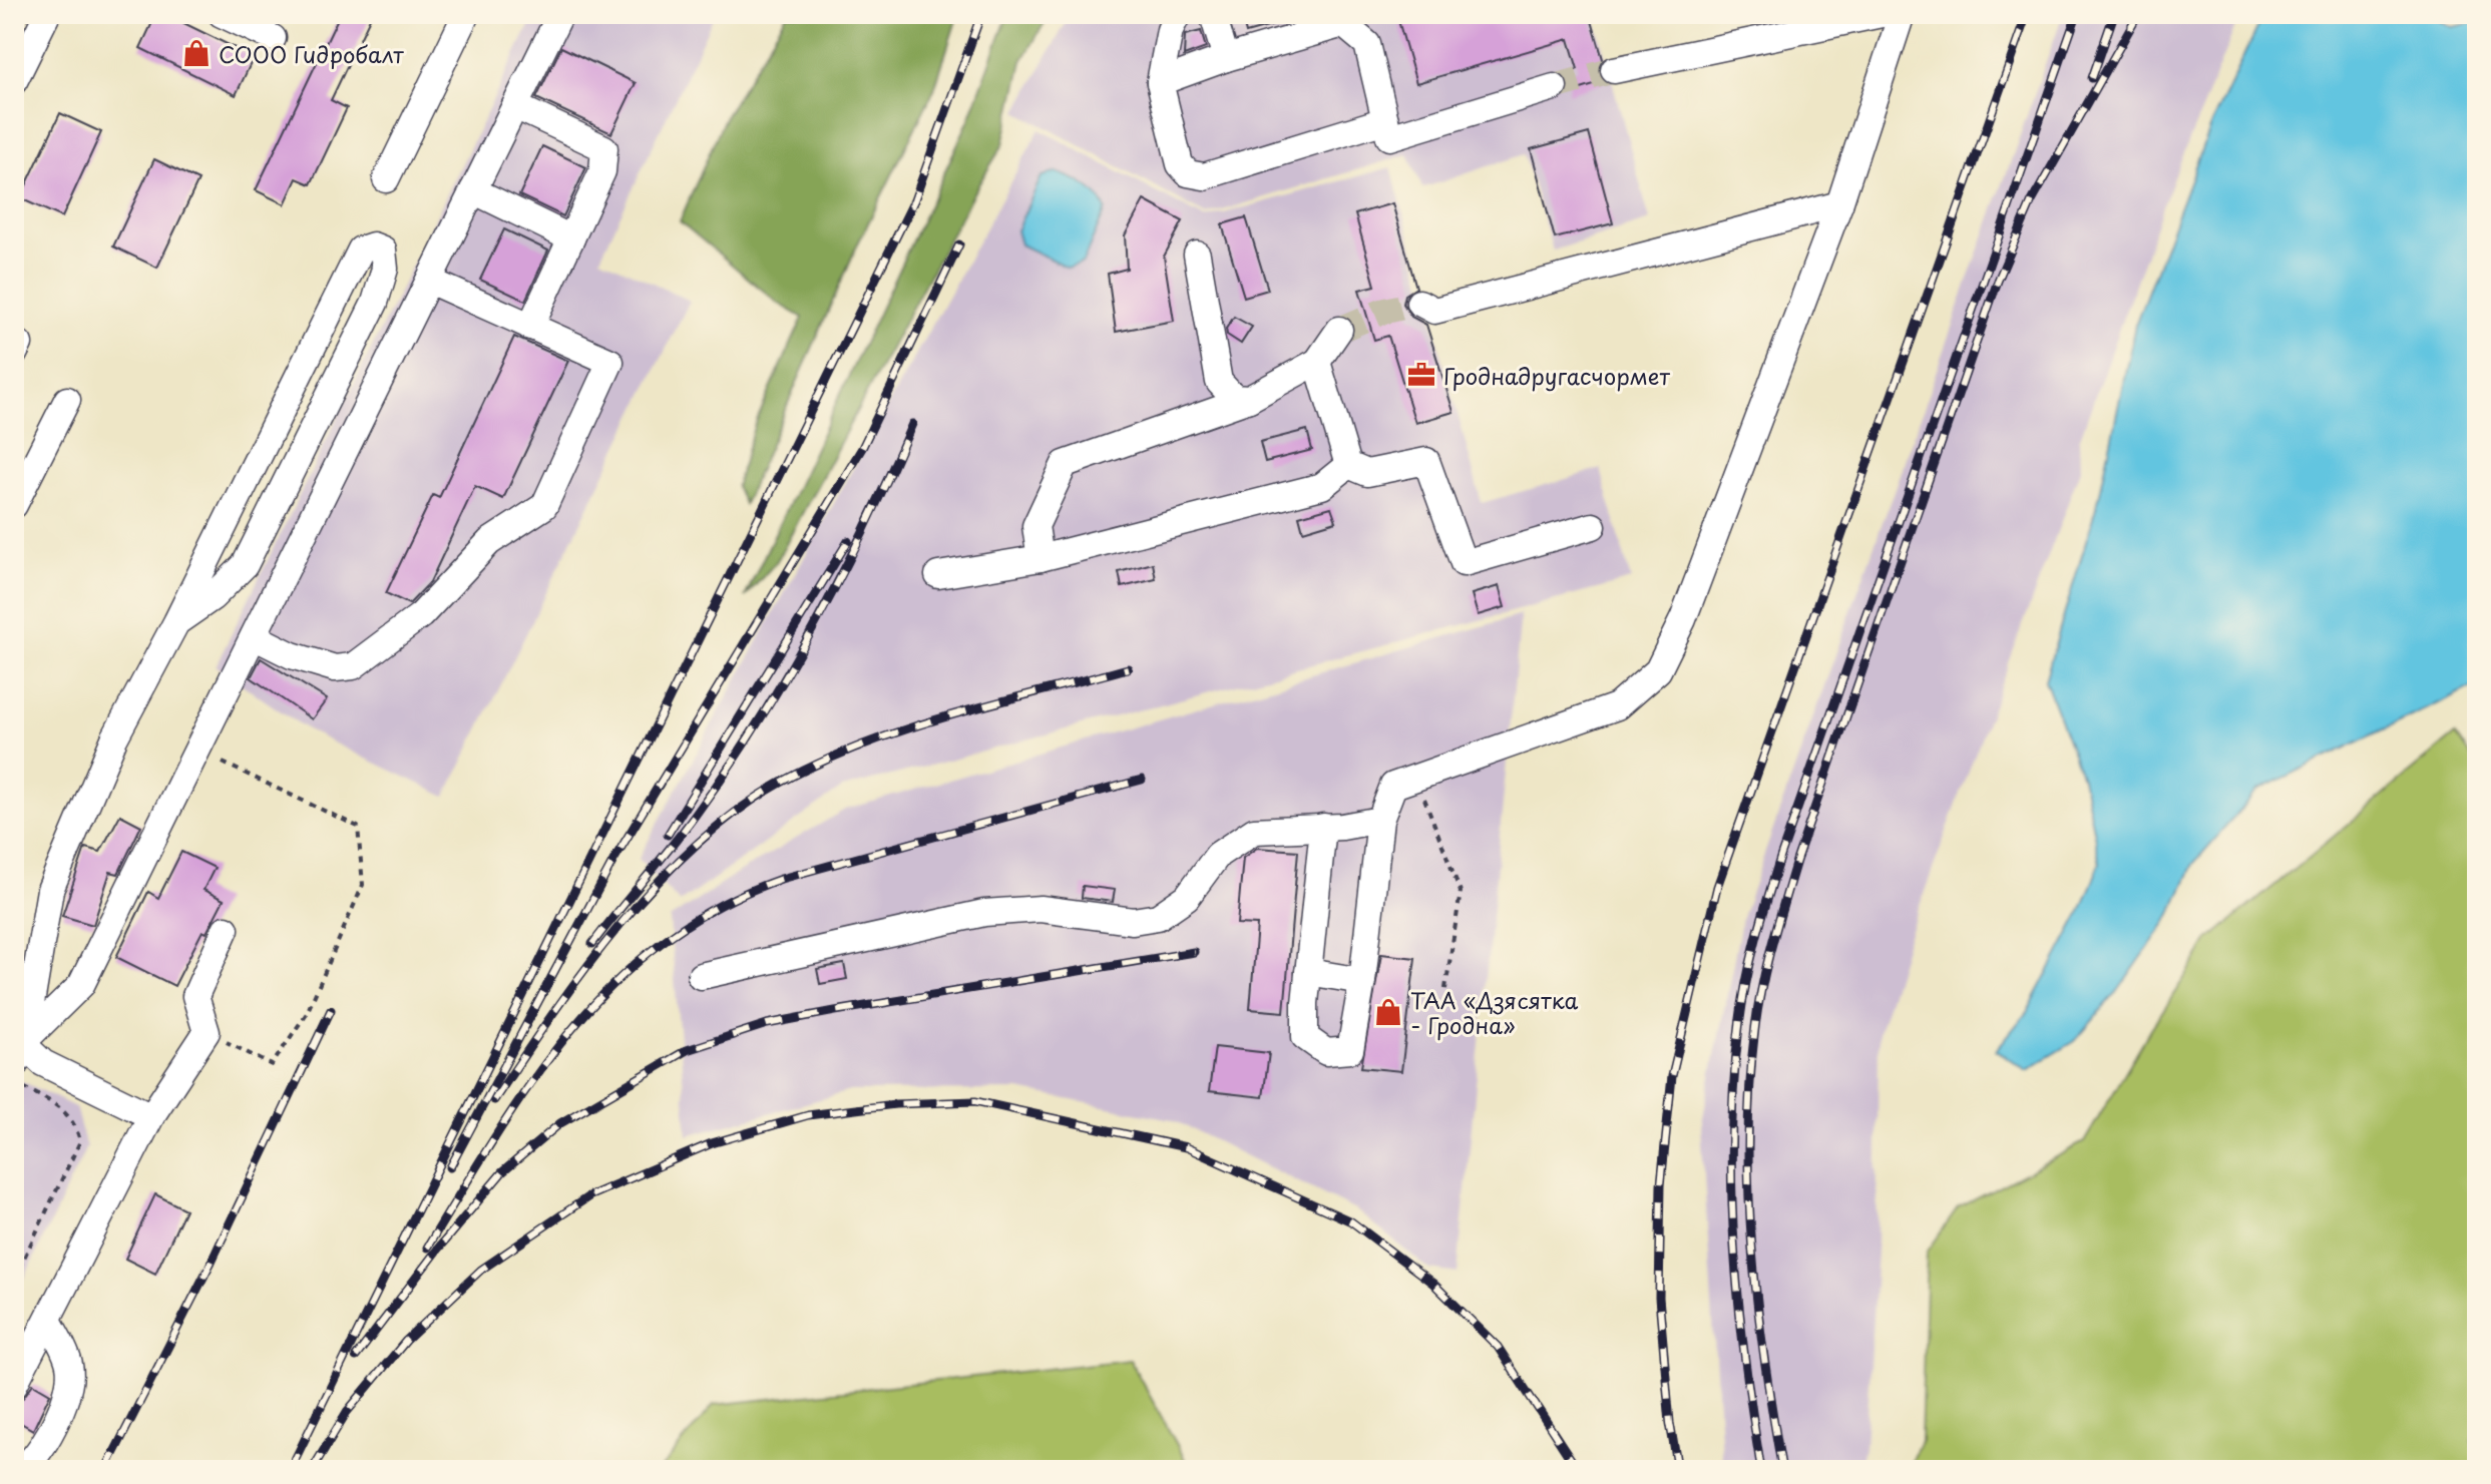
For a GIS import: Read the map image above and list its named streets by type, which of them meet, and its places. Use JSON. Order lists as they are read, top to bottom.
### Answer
{
  "places": {
    "shop": ["СООО Гидробалт", "ТАА «Дзясятка - Гродна»"],
    "office": ["Гроднадругасчормет"]
  }
}
